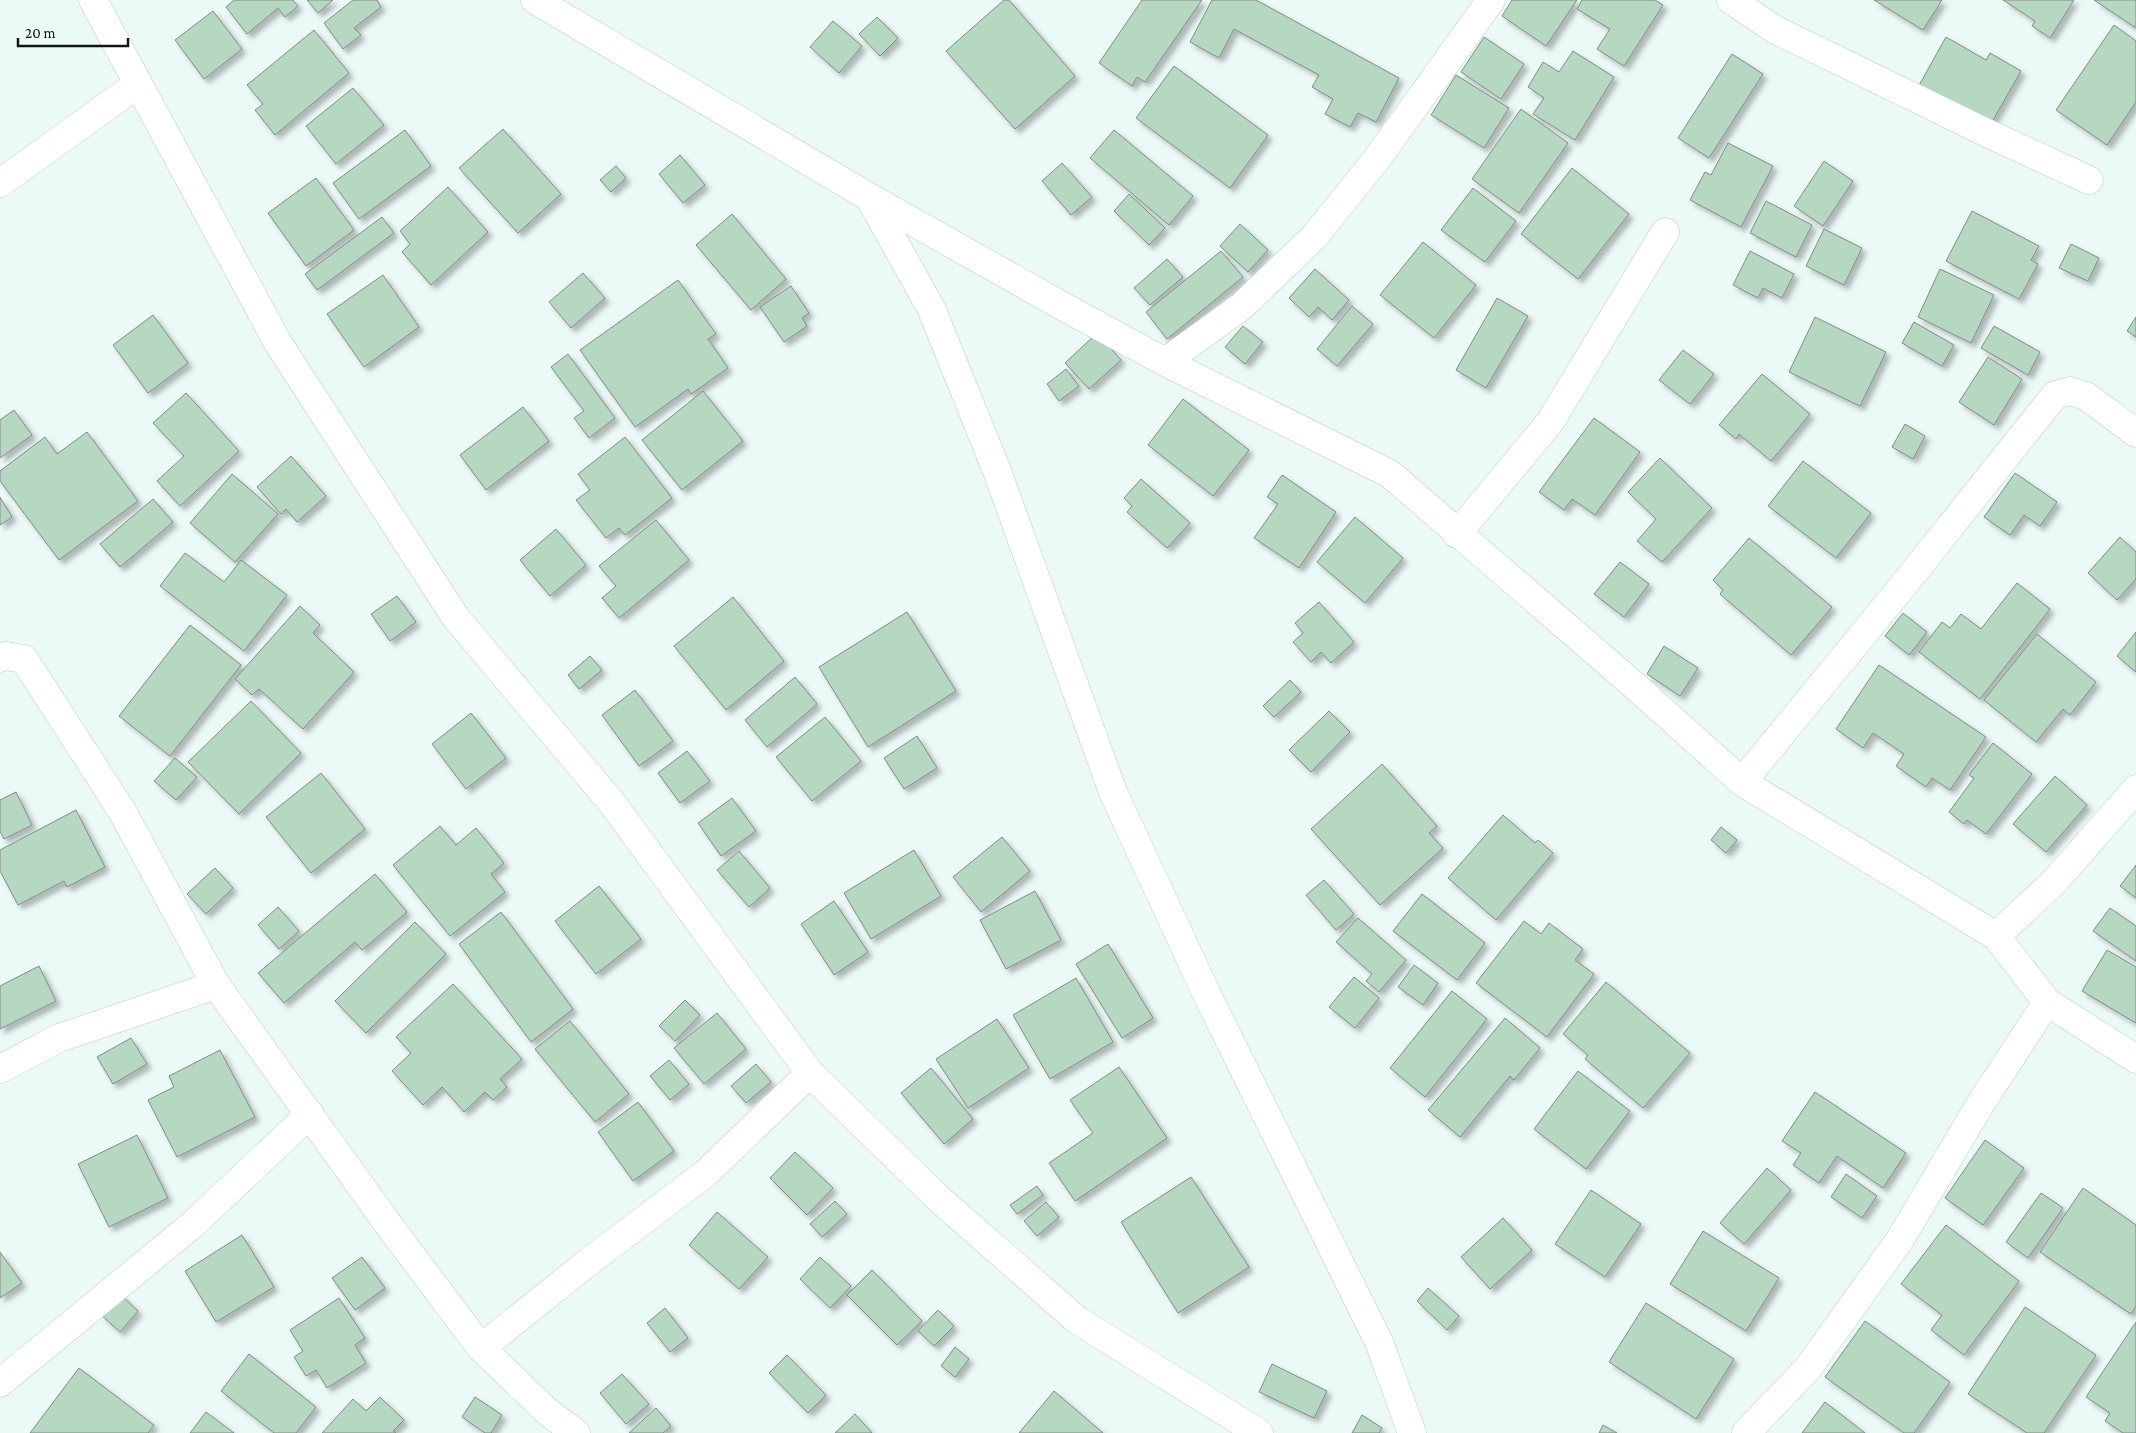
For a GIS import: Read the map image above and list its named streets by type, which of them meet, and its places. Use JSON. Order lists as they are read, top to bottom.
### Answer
{
  "scale_bar": "20 m"
}
